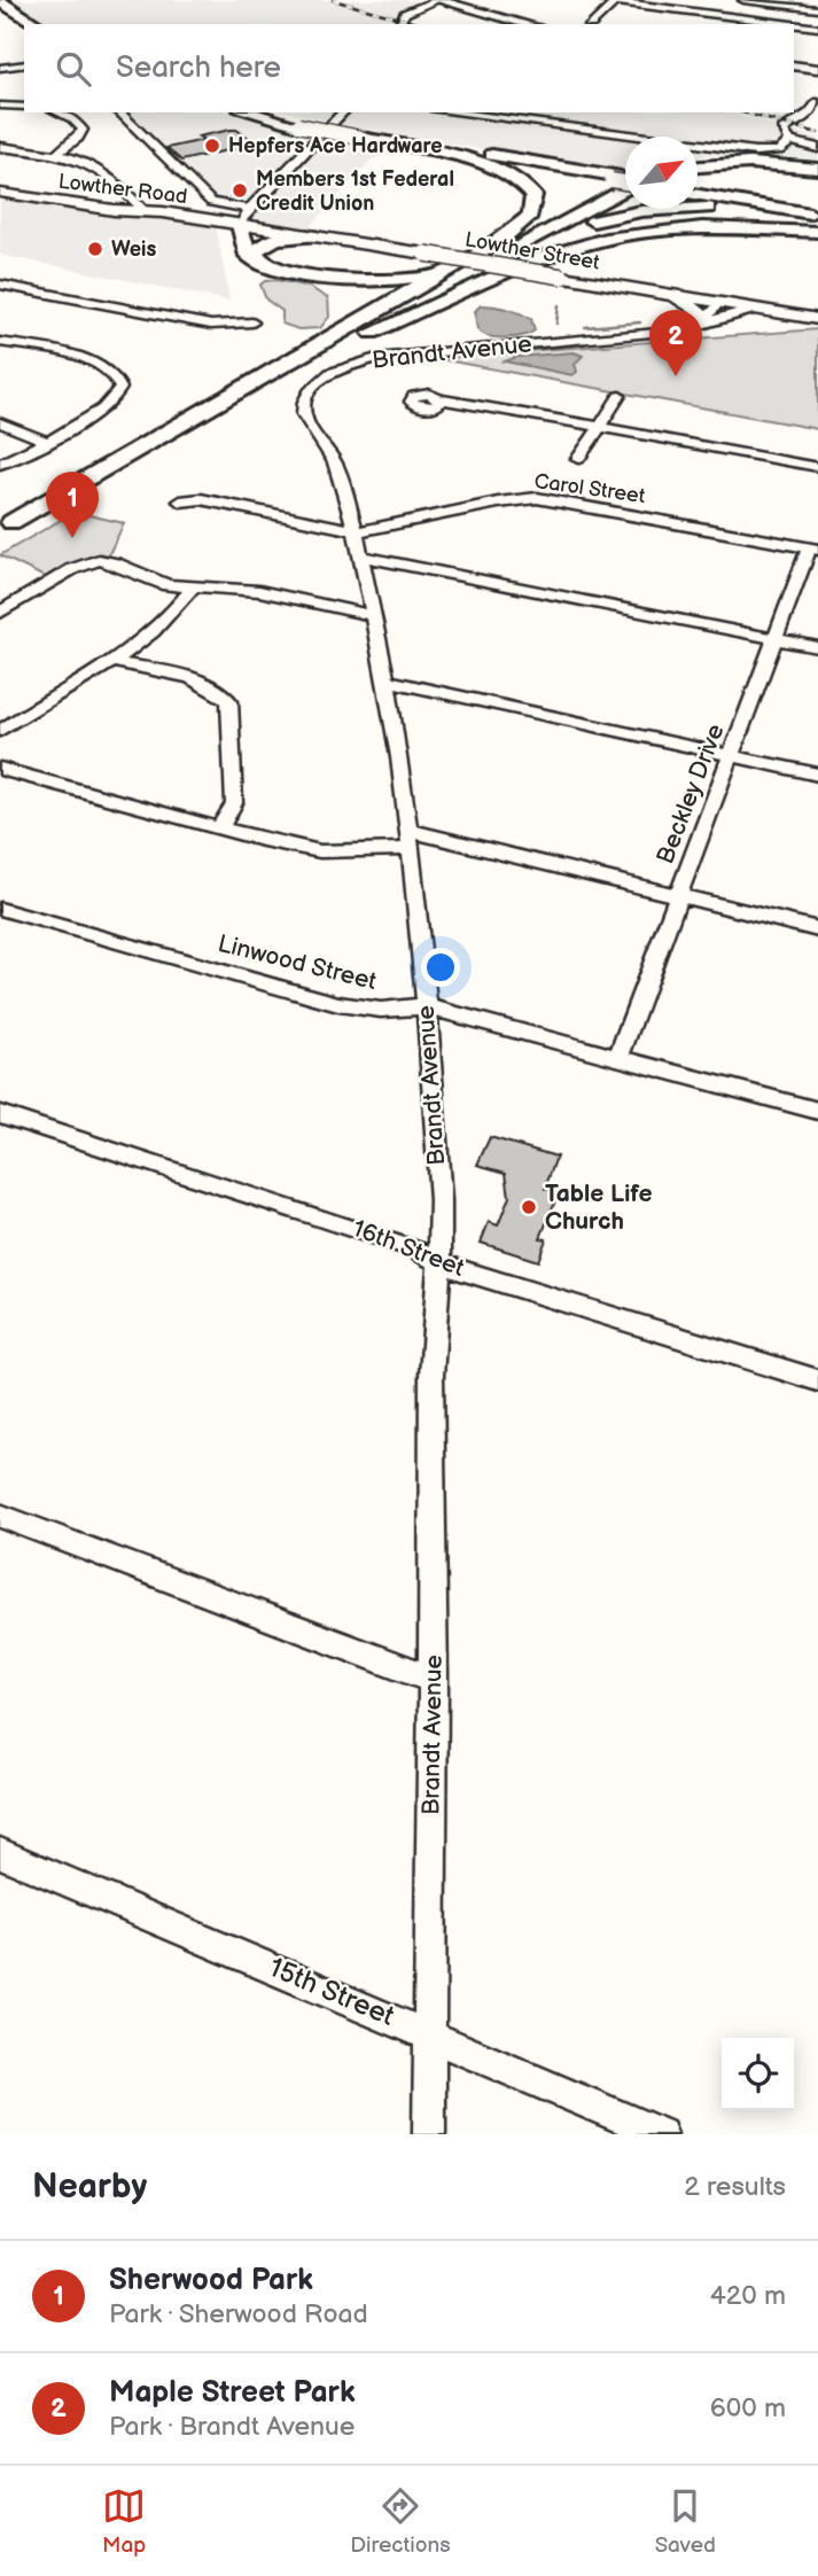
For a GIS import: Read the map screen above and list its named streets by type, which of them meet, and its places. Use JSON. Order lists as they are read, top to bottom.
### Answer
{
  "streets": {
    "main road": ["Lowther Road", "Lowther Street"],
    "street": [
      "Brandt Avenue",
      "Carol Street",
      "Beckley Drive",
      "Linwood Street",
      "16th Street",
      "15th Street"
    ]
  },
  "crossings": [
    ["Lowther Road", "Lowther Street"],
    ["Brandt Avenue", "Carol Street"],
    ["Brandt Avenue", "Linwood Street"],
    ["Brandt Avenue", "16th Street"],
    ["Brandt Avenue", "15th Street"],
    ["Carol Street", "Beckley Drive"],
    ["Beckley Drive", "Linwood Street"]
  ],
  "places": [
    "Hepfers Ace Hardware",
    "Members 1st Federal Credit Union",
    "Weis",
    "Table Life Church"
  ],
  "north": "top right",
  "page": {
    "search": "Search here",
    "pins": ["2", "1"],
    "heading": ["Nearby", "2 results"],
    "list": [
      {
        "mark": "1",
        "name": "Sherwood Park",
        "note": "Park · Sherwood Road",
        "value": "420 m"
      },
      {
        "mark": "2",
        "name": "Maple Street Park",
        "note": "Park · Brandt Avenue",
        "value": "600 m"
      }
    ],
    "nav": ["Map", "Directions", "Saved"]
  }
}
